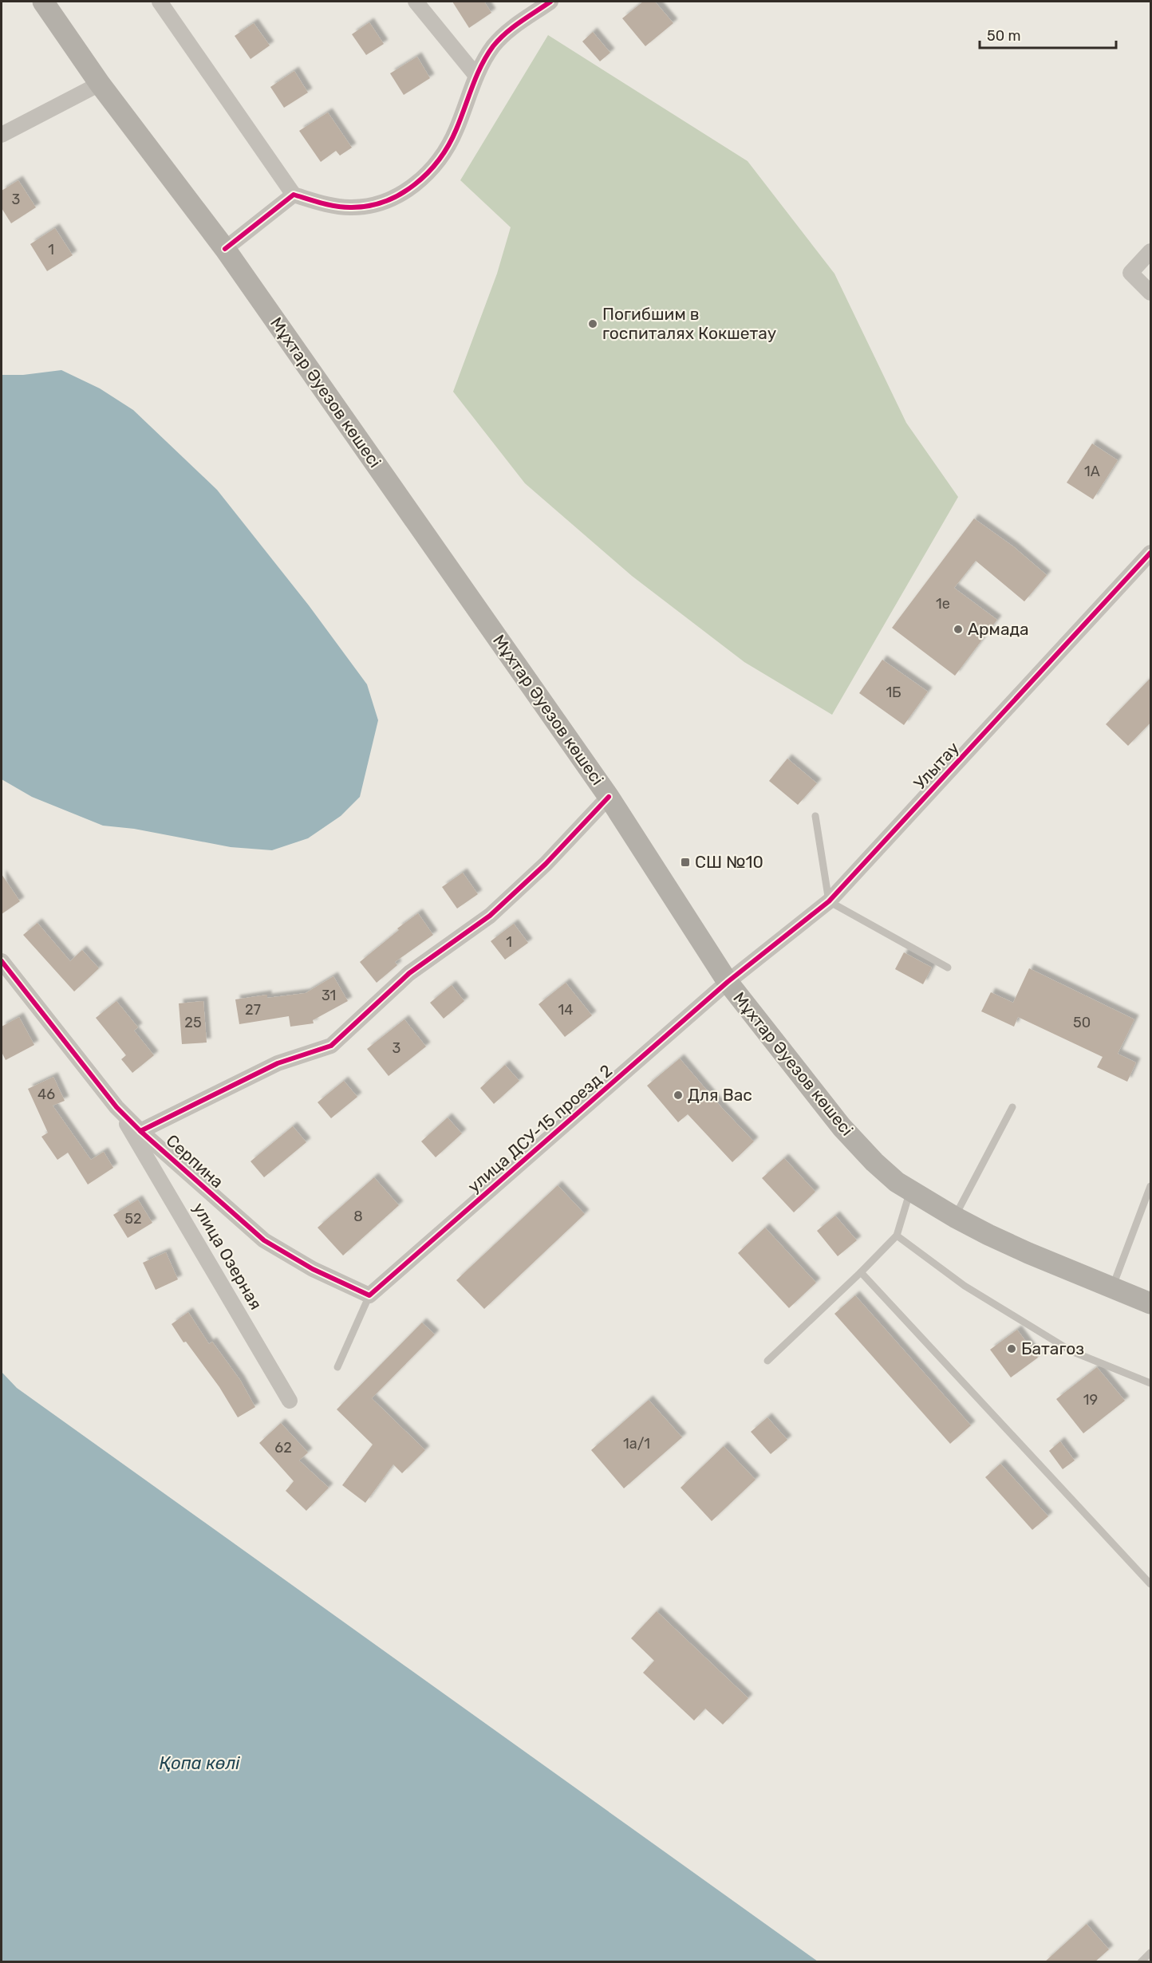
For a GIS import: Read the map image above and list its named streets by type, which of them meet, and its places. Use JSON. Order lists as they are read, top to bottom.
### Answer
{
  "streets": {
    "main road": ["Мұхтар Әуезов көшесі"],
    "street": [
      "Улытау",
      "улица ДСУ-15 проезд 2",
      "Серпина",
      "улица Озерная"
    ]
  },
  "crossings": [
    ["Мұхтар Әуезов көшесі", "Улытау"],
    ["Мұхтар Әуезов көшесі", "улица ДСУ-15 проезд 2"],
    ["Улытау", "улица ДСУ-15 проезд 2"],
    ["улица ДСУ-15 проезд 2", "Серпина"],
    ["Серпина", "улица Озерная"]
  ],
  "water": ["Қопа көлі"],
  "places": {
    "other": [
      "Погибшим в госпиталях Кокшетау",
      "Армада",
      "Для Вас",
      "Батагоз"
    ],
    "transit": ["СШ №10"]
  },
  "house_numbers": [
    "3",
    "1",
    "1А",
    "1е",
    "1Б",
    "1",
    "31",
    "27",
    "14",
    "25",
    "50",
    "3",
    "46",
    "8",
    "52",
    "19",
    "1а/1",
    "62"
  ],
  "scale_bar": "50 m"
}
